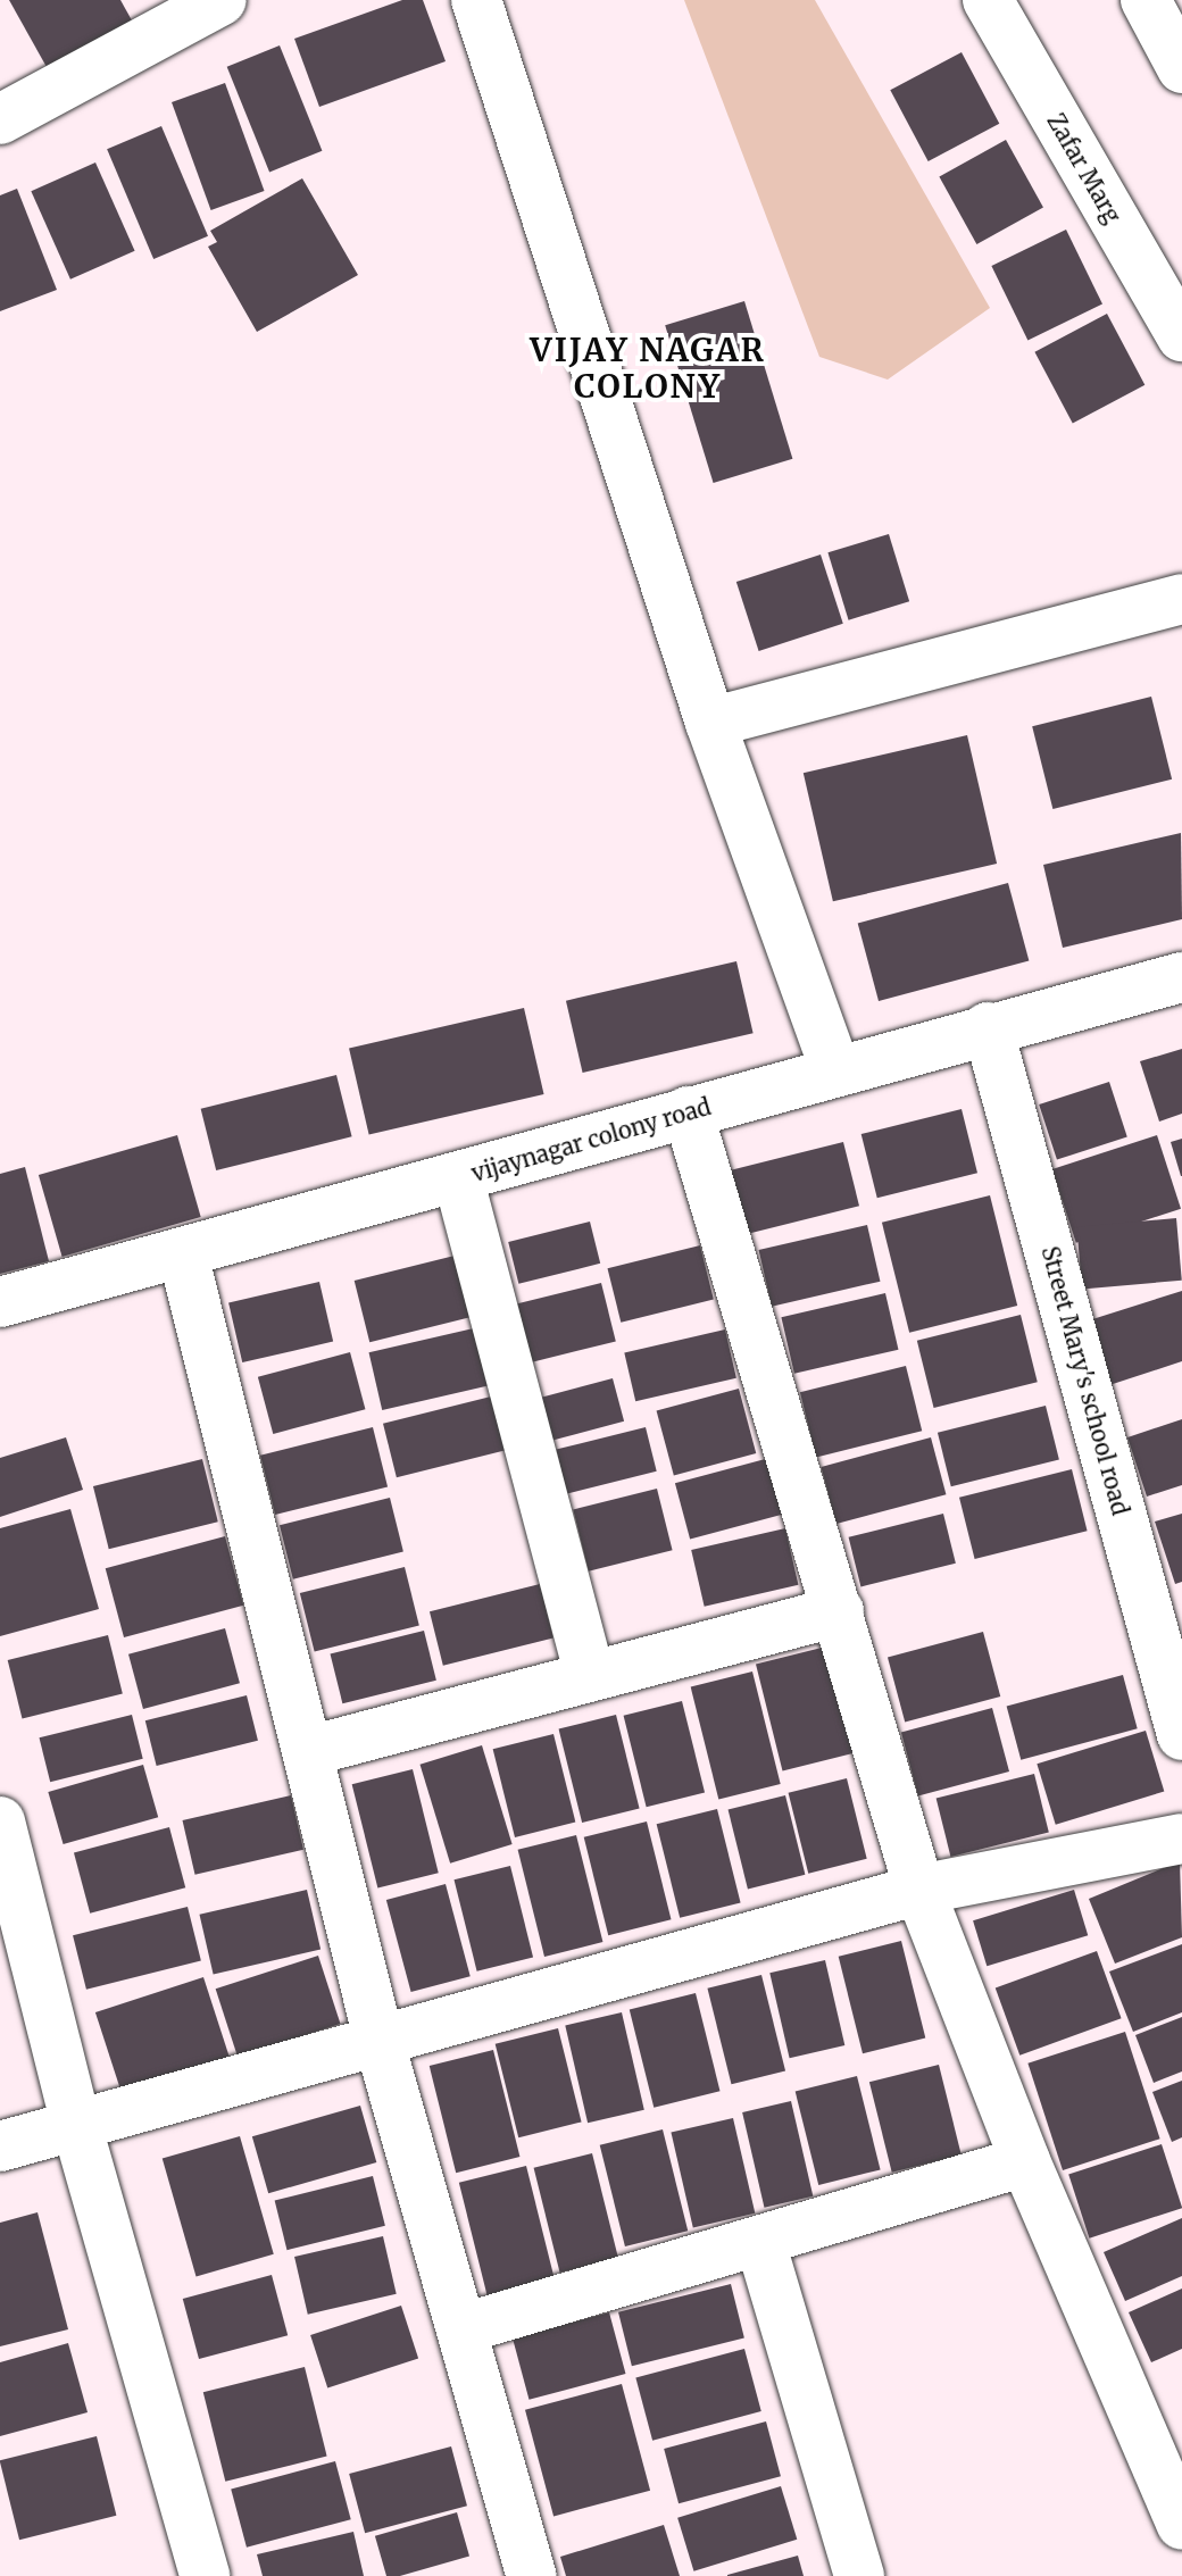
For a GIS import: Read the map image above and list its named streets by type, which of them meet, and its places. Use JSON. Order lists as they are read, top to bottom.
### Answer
{
  "streets": {
    "street": ["Zafar Marg", "vijaynagar colony road", "Street Mary's school road"]
  },
  "crossings": [
    ["vijaynagar colony road", "Street Mary's school road"]
  ],
  "districts": ["VIJAY NAGAR COLONY"]
}
